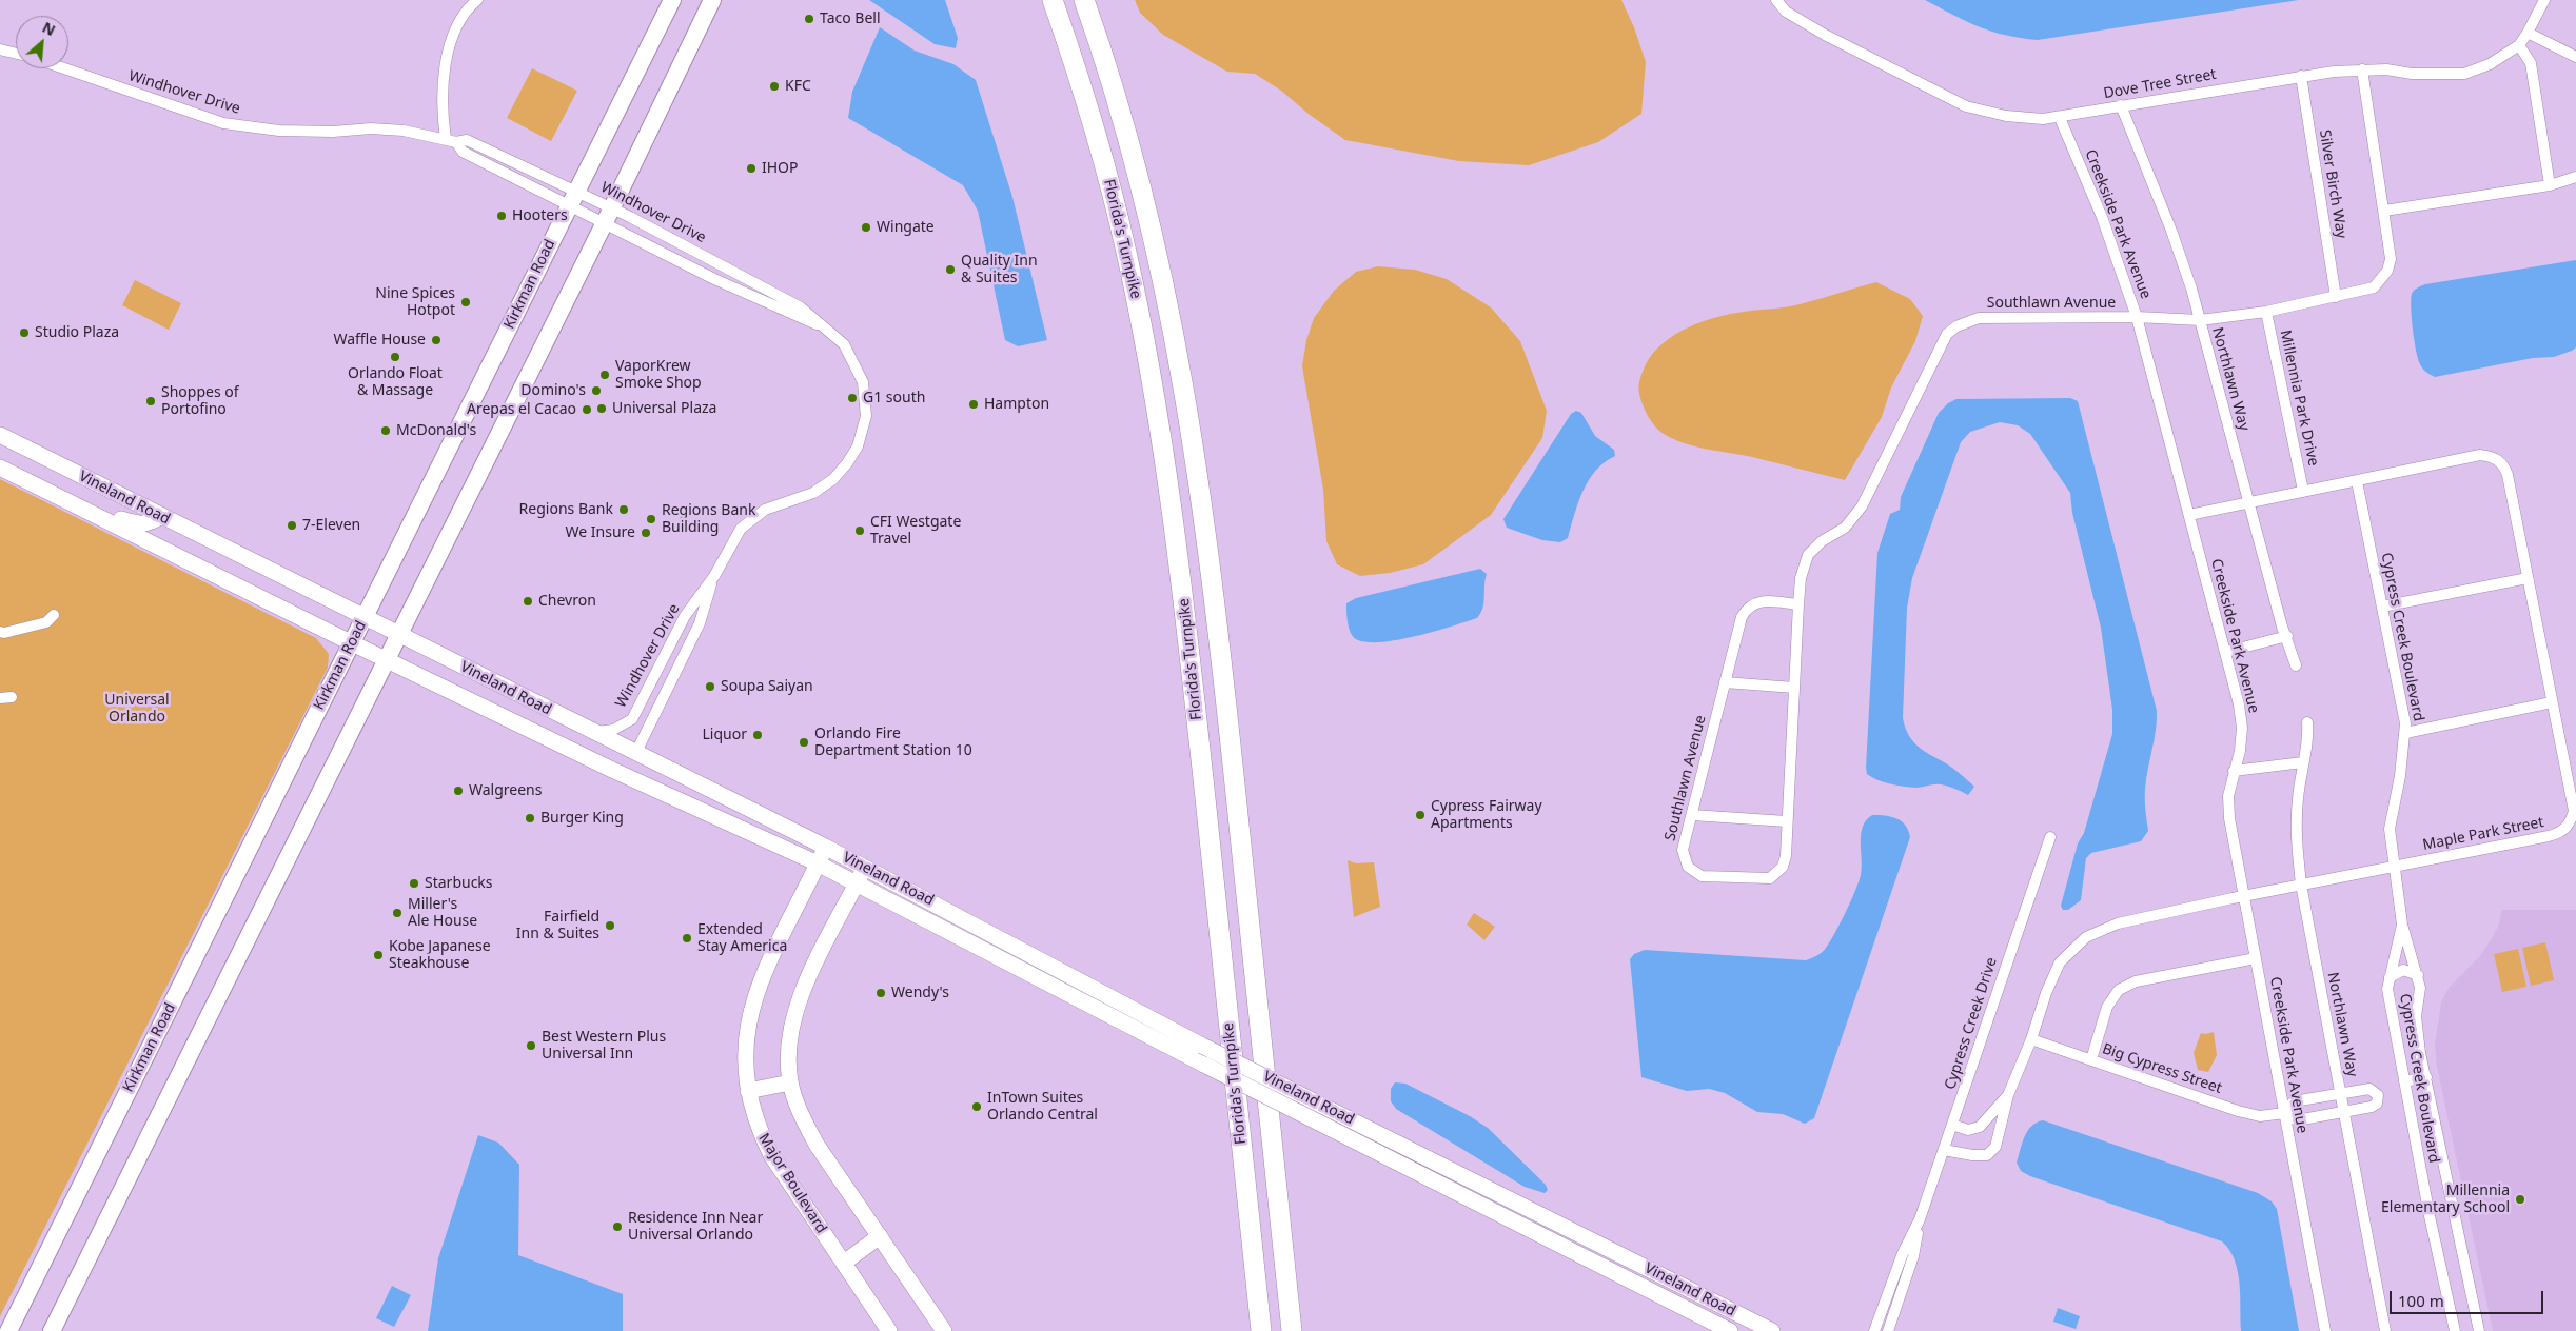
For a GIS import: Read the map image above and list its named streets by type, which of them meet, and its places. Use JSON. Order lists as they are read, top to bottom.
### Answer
{
  "streets": {
    "highway": ["Florida's Turnpike"],
    "main road": ["Kirkman Road"],
    "street": [
      "Dove Tree Street",
      "Windhover Drive",
      "Silver Birch Way",
      "Creekside Park Avenue",
      "Southlawn Avenue",
      "Northlawn Way",
      "Millennia Park Drive",
      "Vineland Road",
      "Cypress Creek Boulevard",
      "Maple Park Street",
      "Cypress Creek Drive",
      "Big Cypress Street",
      "Major Boulevard"
    ]
  },
  "crossings": [
    ["Dove Tree Street", "Silver Birch Way"],
    ["Dove Tree Street", "Creekside Park Avenue"],
    ["Dove Tree Street", "Southlawn Avenue"],
    ["Dove Tree Street", "Northlawn Way"],
    ["Windhover Drive", "Kirkman Road"],
    ["Windhover Drive", "Vineland Road"],
    ["Silver Birch Way", "Southlawn Avenue"],
    ["Creekside Park Avenue", "Southlawn Avenue"],
    ["Creekside Park Avenue", "Maple Park Street"],
    ["Creekside Park Avenue", "Big Cypress Street"],
    ["Kirkman Road", "Vineland Road"],
    ["Southlawn Avenue", "Northlawn Way"],
    ["Southlawn Avenue", "Millennia Park Drive"],
    ["Northlawn Way", "Maple Park Street"],
    ["Northlawn Way", "Big Cypress Street"],
    ["Millennia Park Drive", "Maple Park Street"],
    ["Vineland Road", "Major Boulevard"],
    ["Cypress Creek Boulevard", "Maple Park Street"],
    ["Maple Park Street", "Cypress Creek Drive"],
    ["Maple Park Street", "Big Cypress Street"]
  ],
  "parks": ["Universal Orlando"],
  "places": [
    "Taco Bell",
    "KFC",
    "IHOP",
    "Hooters",
    "Wingate",
    "Quality Inn & Suites",
    "Nine Spices Hotpot",
    "Studio Plaza",
    "Waffle House",
    "Orlando Float & Massage",
    "VaporKrew Smoke Shop",
    "Domino's",
    "G1 south",
    "Shoppes of Portofino",
    "Hampton",
    "Universal Plaza",
    "Arepas el Cacao",
    "McDonald's",
    "Regions Bank",
    "Regions Bank Building",
    "7-Eleven",
    "CFI Westgate Travel",
    "We Insure",
    "Chevron",
    "Soupa Saiyan",
    "Liquor",
    "Orlando Fire Department Station 10",
    "Walgreens",
    "Cypress Fairway Apartments",
    "Burger King",
    "Starbucks",
    "Miller's Ale House",
    "Fairfield Inn & Suites",
    "Extended Stay America",
    "Kobe Japanese Steakhouse",
    "Wendy's",
    "Best Western Plus Universal Inn",
    "InTown Suites Orlando Central",
    "Millennia Elementary School",
    "Residence Inn Near Universal Orlando"
  ],
  "scale_bar": "100 m",
  "north": "top right"
}
